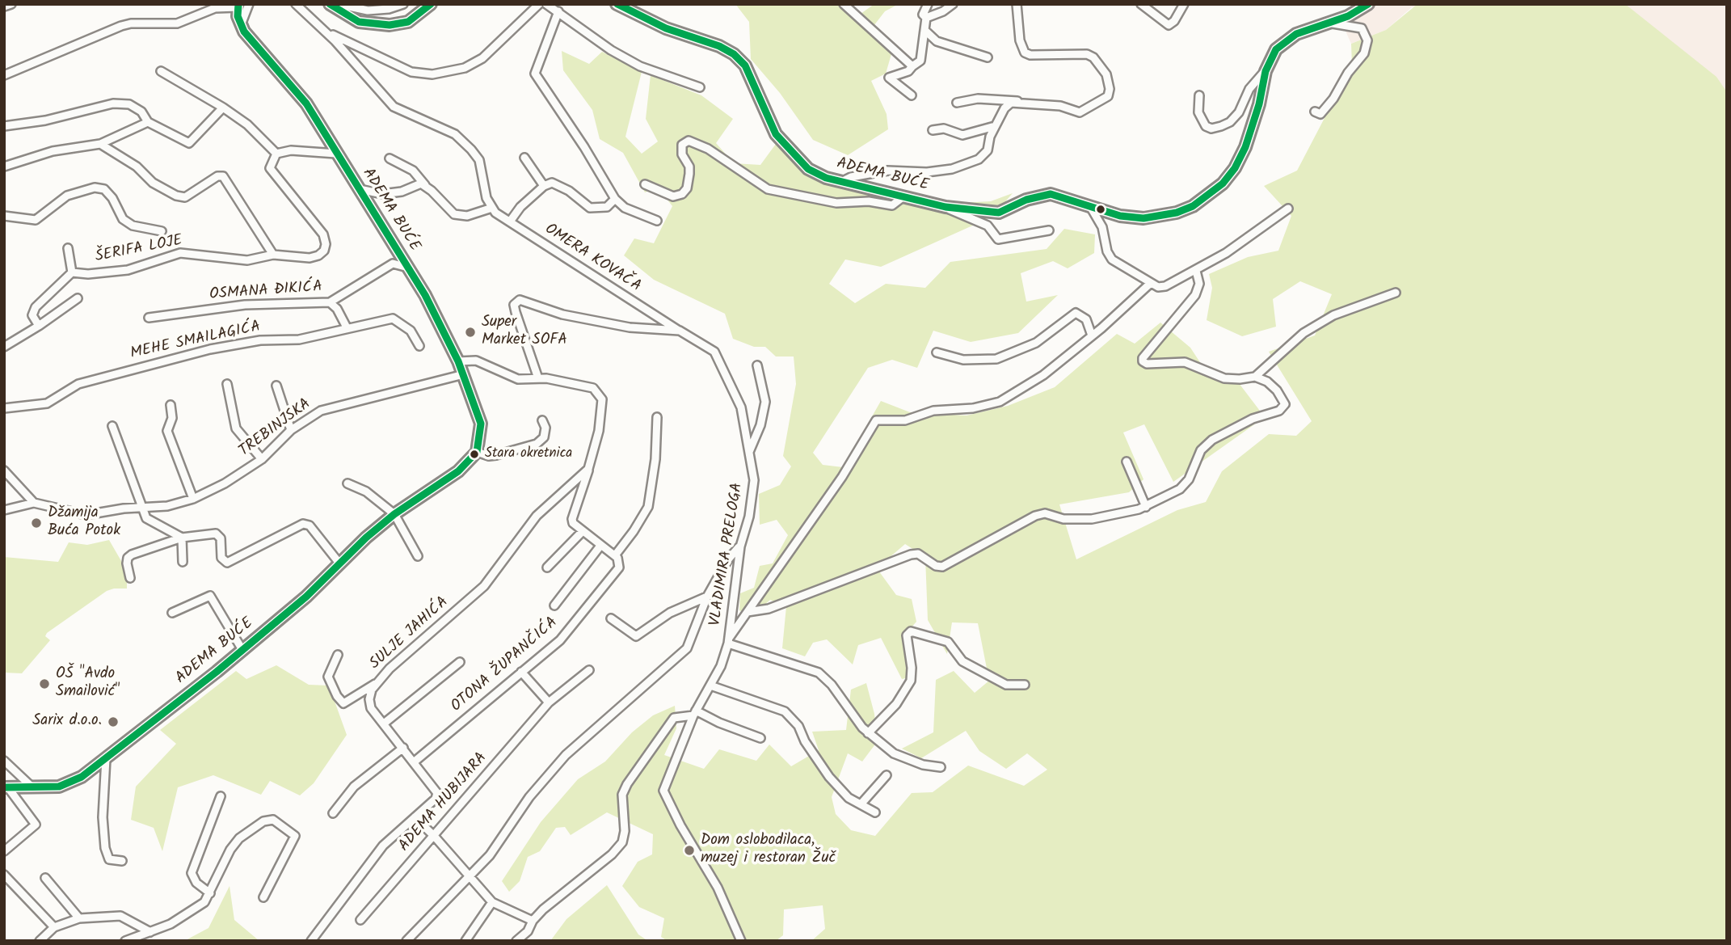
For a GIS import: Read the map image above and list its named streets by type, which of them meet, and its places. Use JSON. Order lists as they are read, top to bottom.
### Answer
{
  "streets": {
    "street": [
      "ADEMA BUĆE",
      "ŠERIFA LOJE",
      "OMERA KOVAČA",
      "OSMANA ĐIKIĆA",
      "MEHE SMAILAGIĆA",
      "TREBINJSKA",
      "VLADIMIRA PRELOGA",
      "SULJE JAHIĆA",
      "OTONA ŽUPANČIĆA",
      "ADEMA HUBIJARA"
    ]
  },
  "crossings": [
    ["ADEMA BUĆE", "OSMANA ĐIKIĆA"],
    ["ADEMA BUĆE", "TREBINJSKA"],
    ["OMERA KOVAČA", "VLADIMIRA PRELOGA"],
    ["SULJE JAHIĆA", "OTONA ŽUPANČIĆA"]
  ],
  "places": [
    "Super Market SOFA",
    "Stara okretnica",
    "Džamija Buća Potok",
    "OŠ \"Avdo Smailović\"",
    "Sarix d.o.o.",
    "Dom oslobodilaca, muzej i restoran Žuč"
  ]
}
